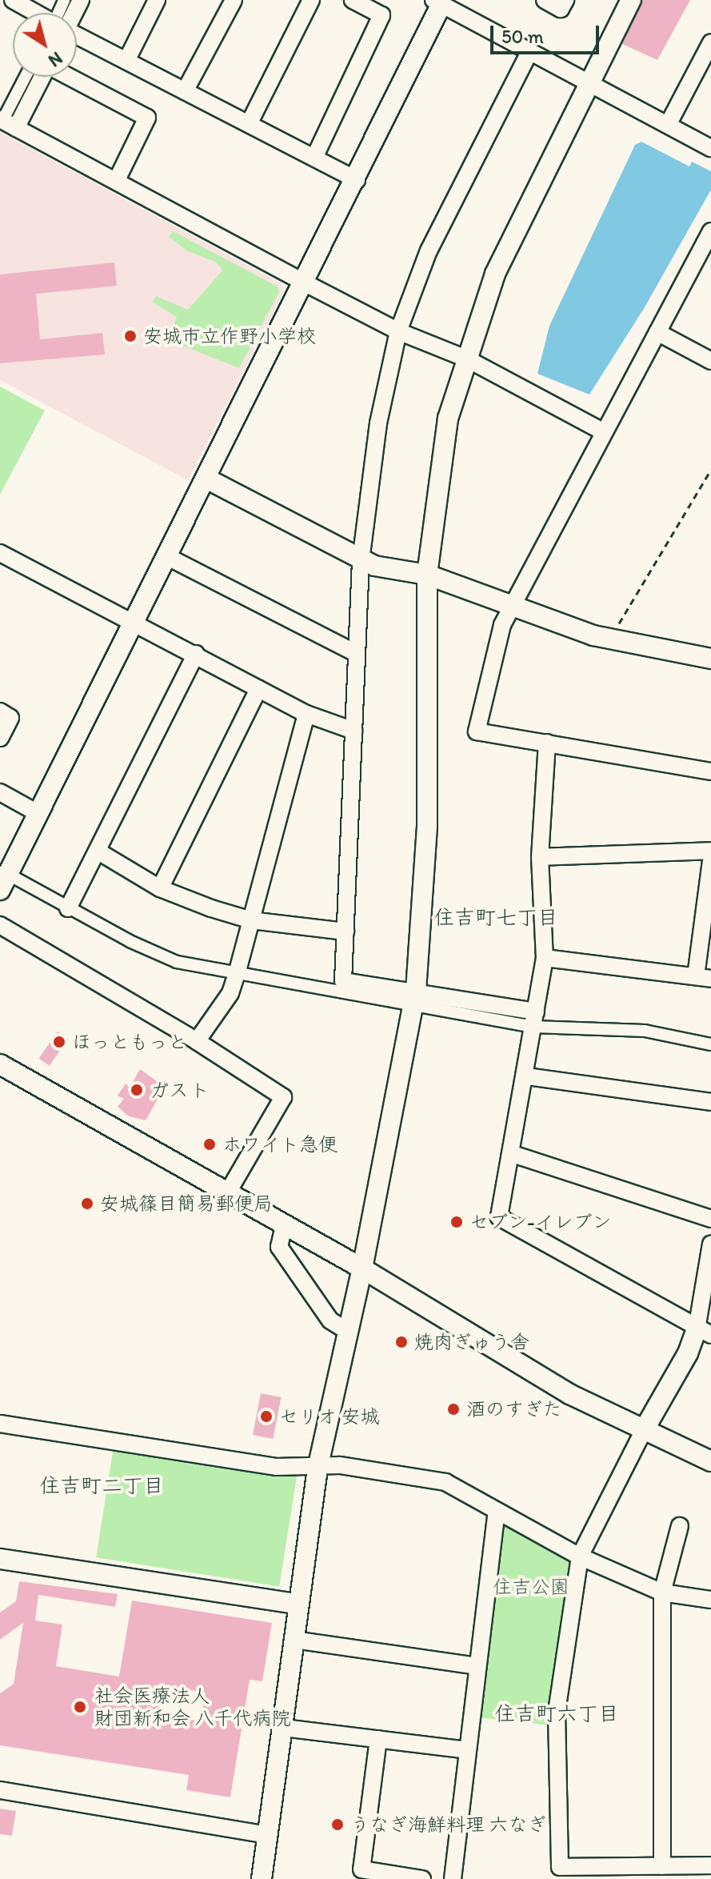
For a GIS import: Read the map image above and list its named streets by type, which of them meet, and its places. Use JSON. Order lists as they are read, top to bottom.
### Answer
{
  "districts": ["住吉町七丁目", "住吉町二丁目", "住吉町六丁目"],
  "parks": ["住吉公園"],
  "places": [
    "安城市立作野小学校",
    "ほっともっと",
    "ガスト",
    "ホワイト急便",
    "安城篠目簡易郵便局",
    "セブン-イレブン",
    "焼肉ぎゅう舎",
    "酒のすぎた",
    "セリオ 安城",
    "社会医療法人 財団新和会 八千代病院",
    "うなぎ海鮮料理 六なぎ"
  ],
  "scale_bar": "50 m",
  "north": "bottom right"
}
